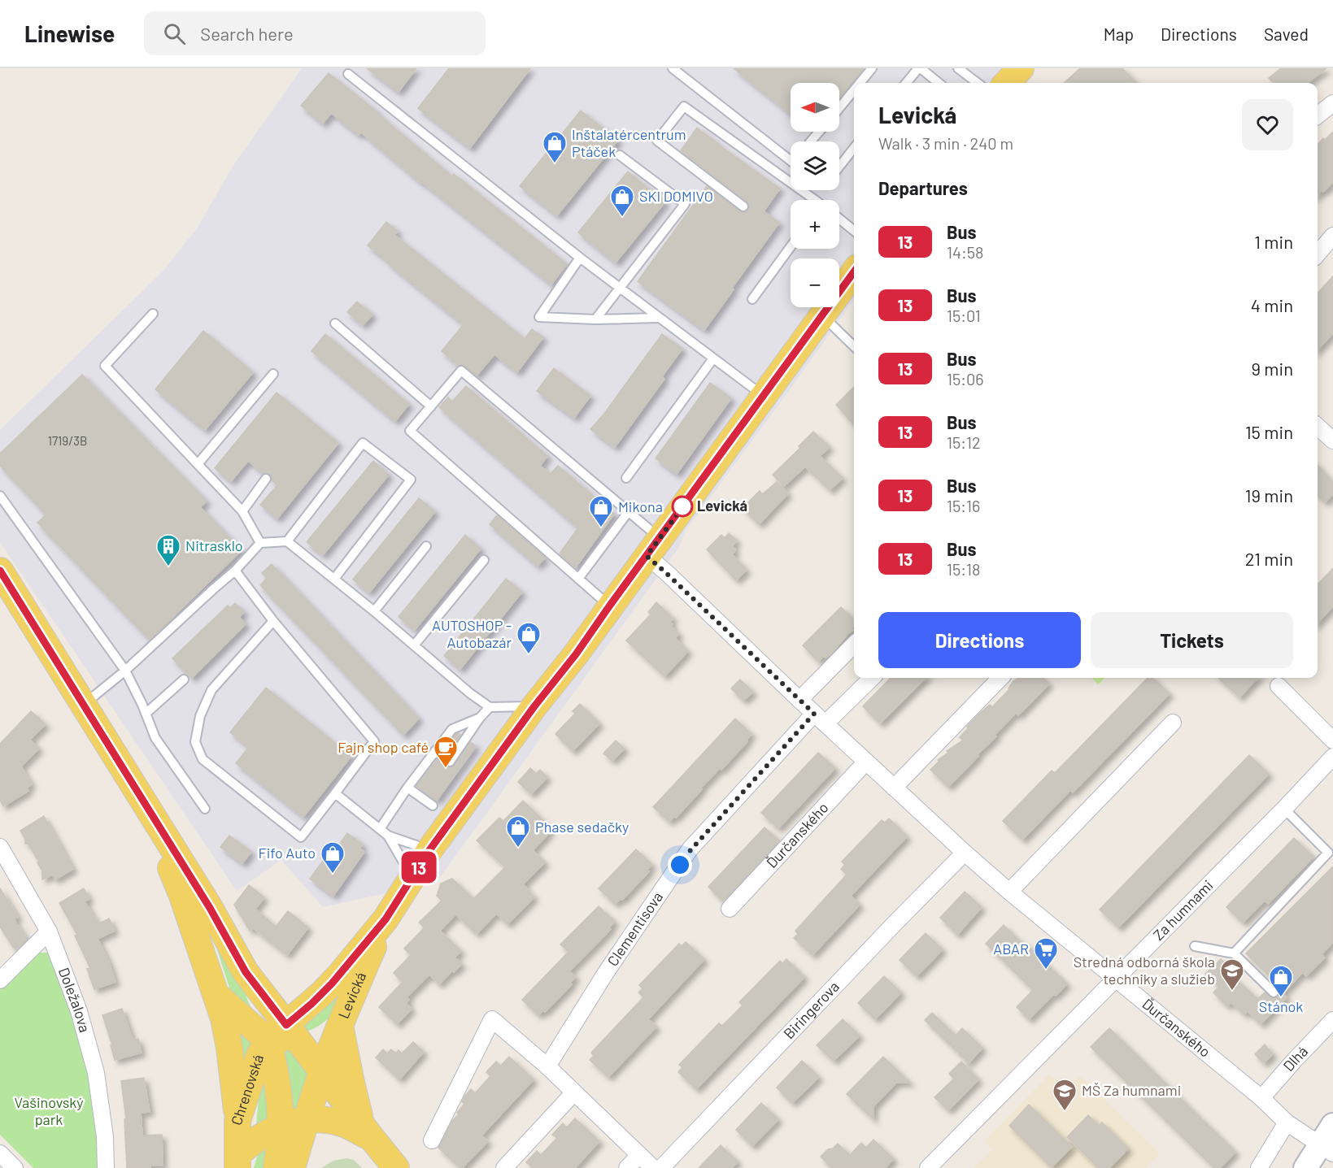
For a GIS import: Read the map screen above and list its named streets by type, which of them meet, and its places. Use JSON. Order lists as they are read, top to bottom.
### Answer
{
  "streets": {
    "main road": ["Levická", "Chrenovská"],
    "street": [
      "Ďurčanského",
      "Za humnami",
      "Clementisova",
      "Doležalova",
      "Biringerova",
      "Dlhá"
    ]
  },
  "crossings": [
    ["Ďurčanského", "Za humnami"],
    ["Ďurčanského", "Clementisova"],
    ["Ďurčanského", "Levická"],
    ["Ďurčanského", "Biringerova"],
    ["Ďurčanského", "Dlhá"],
    ["Levická", "Chrenovská"]
  ],
  "parks": ["Vašinovský park"],
  "places": {
    "shop": [
      "Inštalatércentrum Ptáček",
      "SKI DOMIVO",
      "Mikona",
      "AUTOSHOP - Autobazár",
      "Phase sedačky",
      "Fifo Auto",
      "Stánok"
    ],
    "other": ["Levická"],
    "building": ["Nitrasklo"],
    "cafe": ["Fajn shop café"],
    "supermarket": ["ABAR"],
    "school or university": ["Stredná odborná škola techniky a služieb", "MŠ Za humnami"]
  },
  "lines": ["bus line 13"],
  "house_numbers": ["1719/3B"],
  "north": "left",
  "page": {
    "header": "Linewise",
    "search": "Search here",
    "nav": ["Map", "Directions", "Saved"],
    "on_map": "13",
    "map_buttons": ["+", "−"],
    "heading": [
      ["Levická", "Walk · 3 min · 240 m"],
      "Departures"
    ],
    "list": [
      {
        "mark": "13",
        "name": "Bus",
        "note": "14:58",
        "value": "1 min"
      },
      {
        "mark": "13",
        "name": "Bus",
        "note": "15:01",
        "value": "4 min"
      },
      {
        "mark": "13",
        "name": "Bus",
        "note": "15:06",
        "value": "9 min"
      },
      {
        "mark": "13",
        "name": "Bus",
        "note": "15:12",
        "value": "15 min"
      },
      {
        "mark": "13",
        "name": "Bus",
        "note": "15:16",
        "value": "19 min"
      },
      {
        "mark": "13",
        "name": "Bus",
        "note": "15:18",
        "value": "21 min"
      }
    ],
    "buttons": ["Directions", "Tickets"]
  }
}
